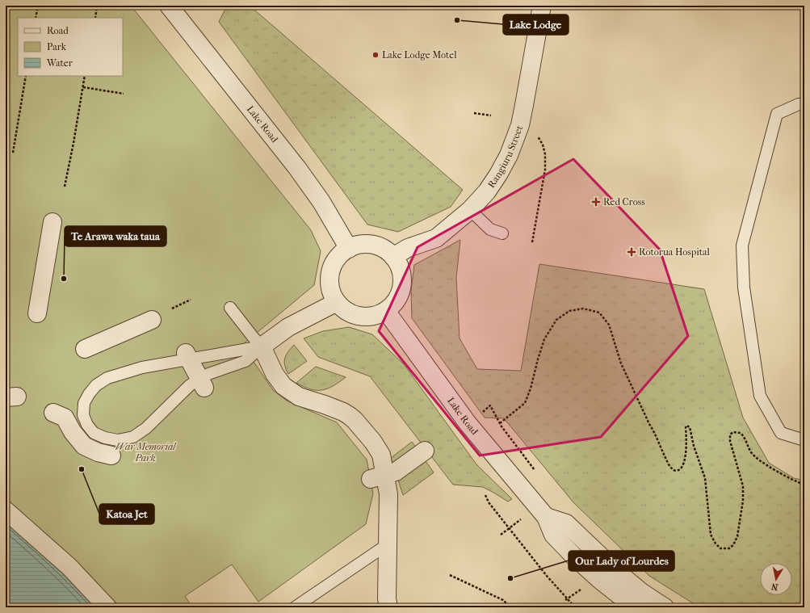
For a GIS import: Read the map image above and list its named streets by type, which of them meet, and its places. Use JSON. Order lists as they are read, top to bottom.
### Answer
{
  "streets": {
    "street": ["Lake Road", "Rangiuru Street"]
  },
  "crossings": [
    ["Lake Road", "Rangiuru Street"]
  ],
  "parks": ["War Memorial Park"],
  "places": {
    "other": [
      "Lake Lodge",
      "Lake Lodge Motel",
      "Te Arawa waka taua",
      "Katoa Jet",
      "Our Lady of Lourdes"
    ],
    "health": ["Red Cross", "Rotorua Hospital"]
  },
  "legend": ["Road", "Park", "Water"],
  "north": "bottom"
}
